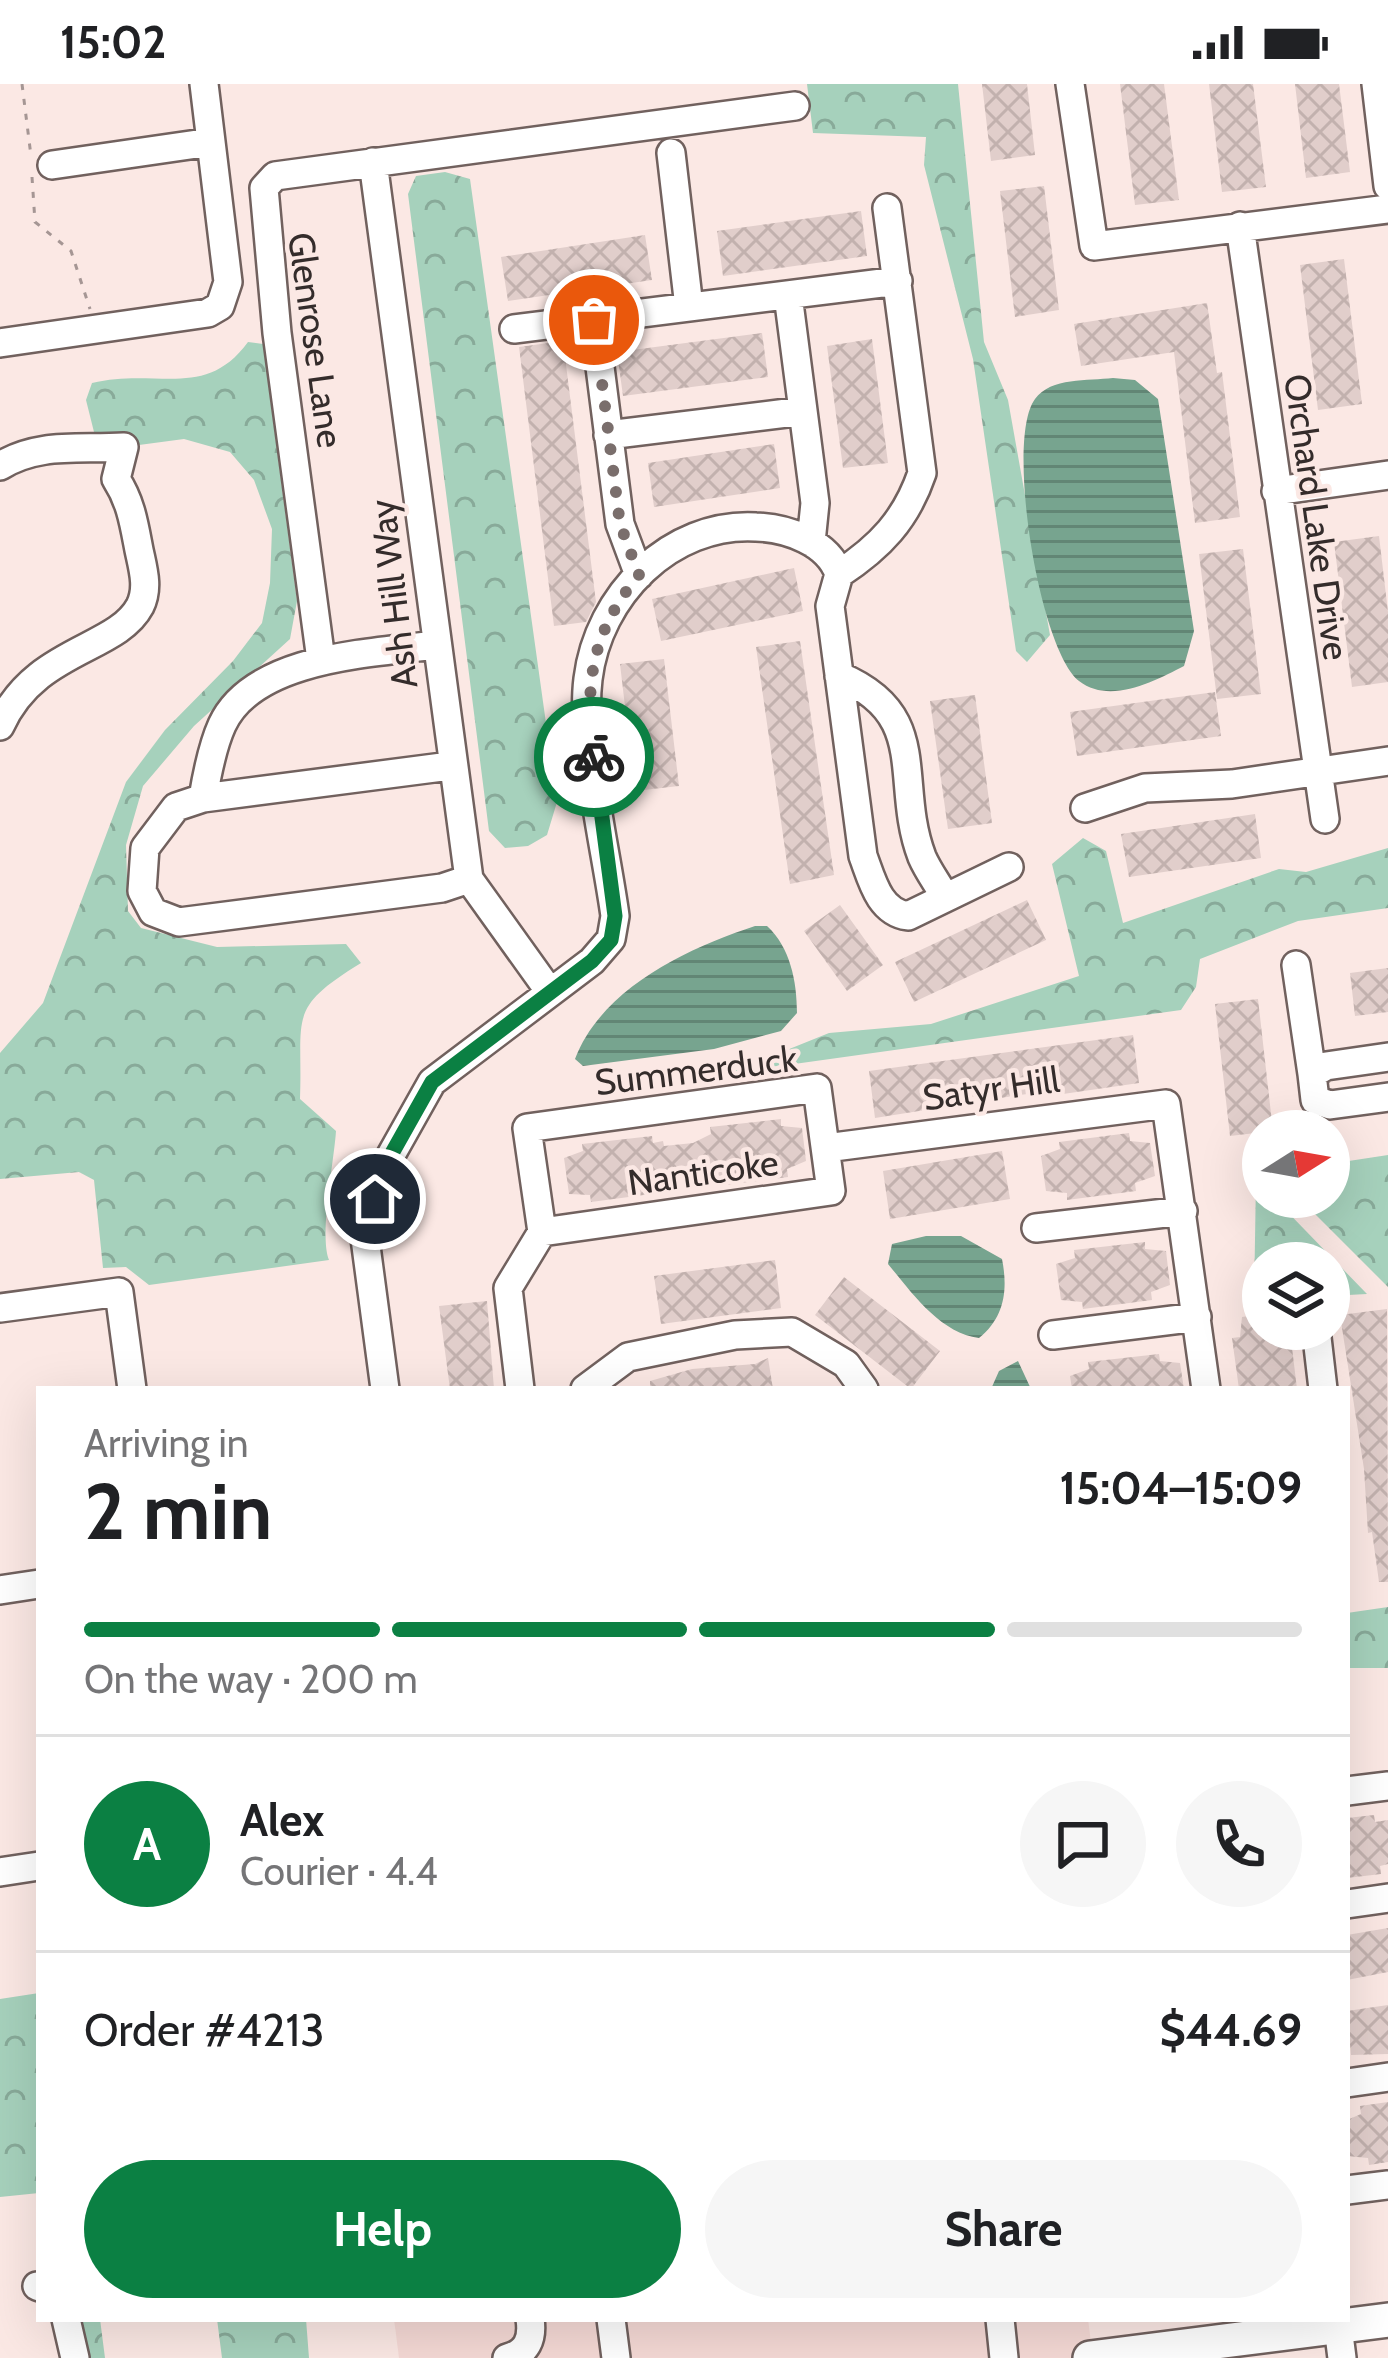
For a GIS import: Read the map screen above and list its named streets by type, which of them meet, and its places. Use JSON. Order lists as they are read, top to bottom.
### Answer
{
  "streets": {
    "street": [
      "Glenrose Lane",
      "Orchard Lake Drive",
      "Ash Hill Way",
      "Summerduck",
      "Satyr Hill",
      "Nanticoke"
    ]
  },
  "crossings": [
    ["Glenrose Lane", "Ash Hill Way"],
    ["Summerduck", "Satyr Hill"],
    ["Summerduck", "Nanticoke"],
    ["Satyr Hill", "Nanticoke"]
  ],
  "north": "right",
  "page": {
    "status": "15:02",
    "heading": ["2 min", "Arriving in", "15:04–15:09"],
    "panel": [
      "Alex",
      "Courier · 4.4",
      "Order #4213",
      "$44.69"
    ],
    "bar": "On the way · 200 m",
    "round": "A",
    "buttons": ["Help", "Share"]
  }
}
